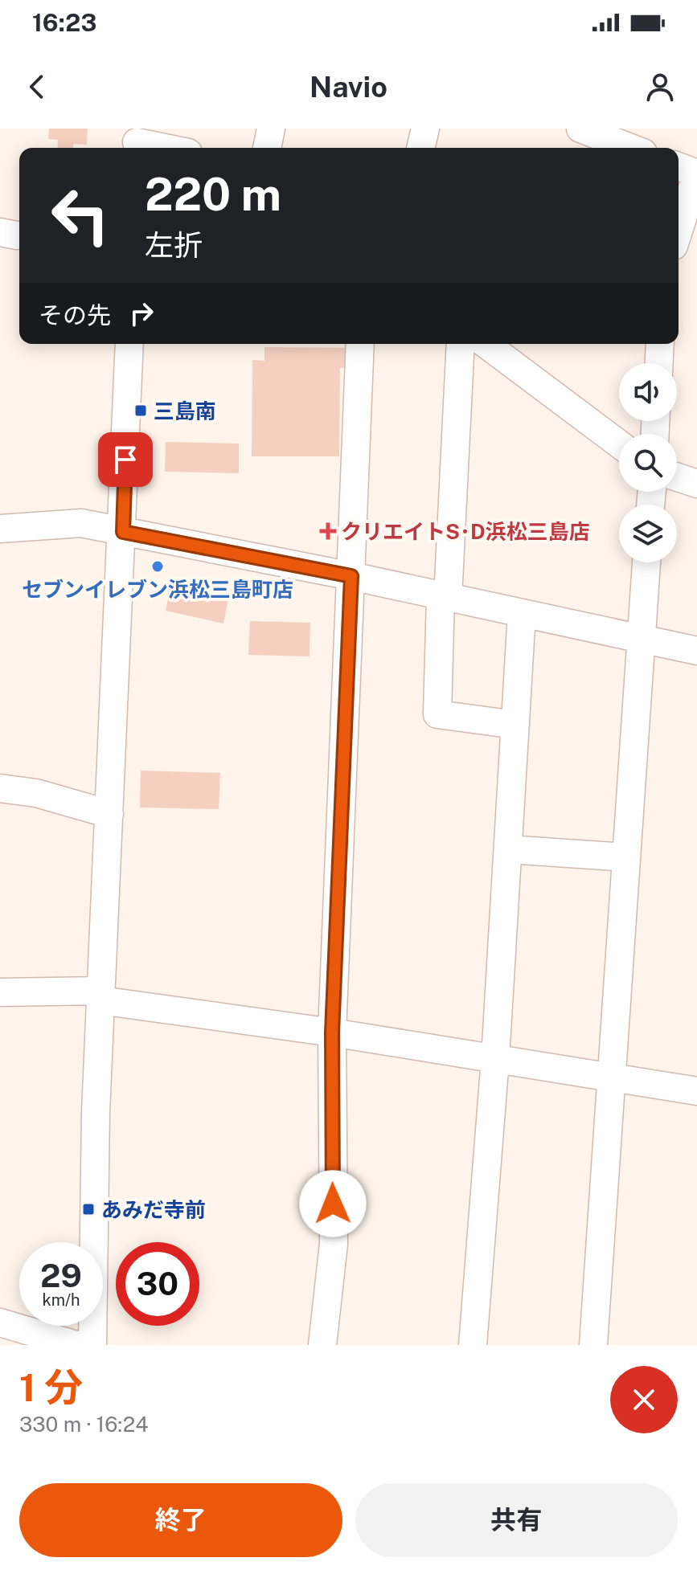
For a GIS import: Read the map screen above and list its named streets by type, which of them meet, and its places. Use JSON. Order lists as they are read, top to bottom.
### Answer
{
  "places": {
    "transit": ["三島南", "あみだ寺前"],
    "health": ["クリエイトS･D浜松三島店"],
    "other": ["セブンイレブン浜松三島町店"]
  },
  "page": {
    "status": "16:23",
    "header": "Navio",
    "turn": ["220 m", "左折"],
    "then": "その先",
    "speed": "29 km/h",
    "limit": "30",
    "heading": ["1 分", "330 m · 16:24"],
    "buttons": ["終了", "共有"]
  }
}
